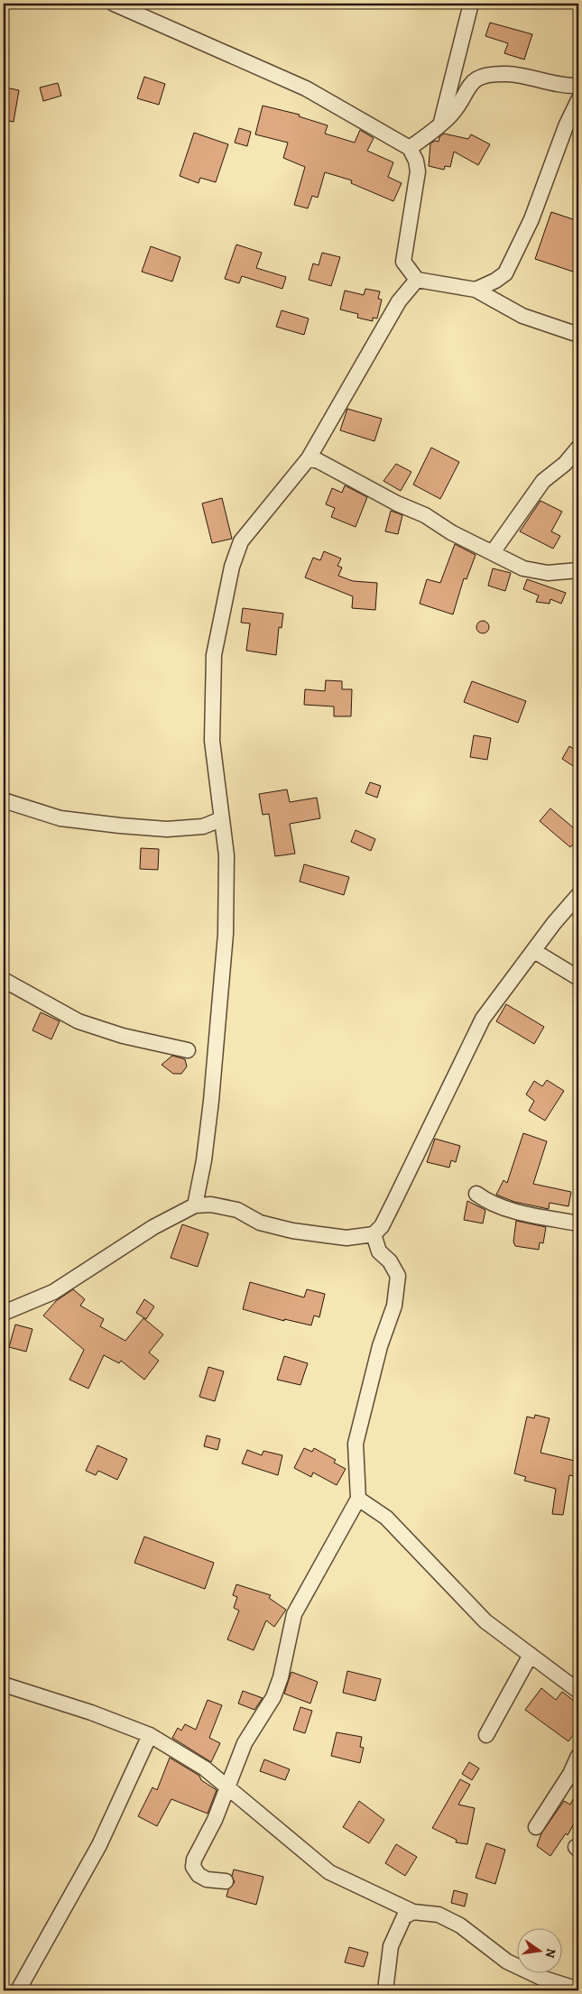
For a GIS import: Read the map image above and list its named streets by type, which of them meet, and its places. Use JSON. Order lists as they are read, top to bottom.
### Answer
{
  "north": "right"
}
